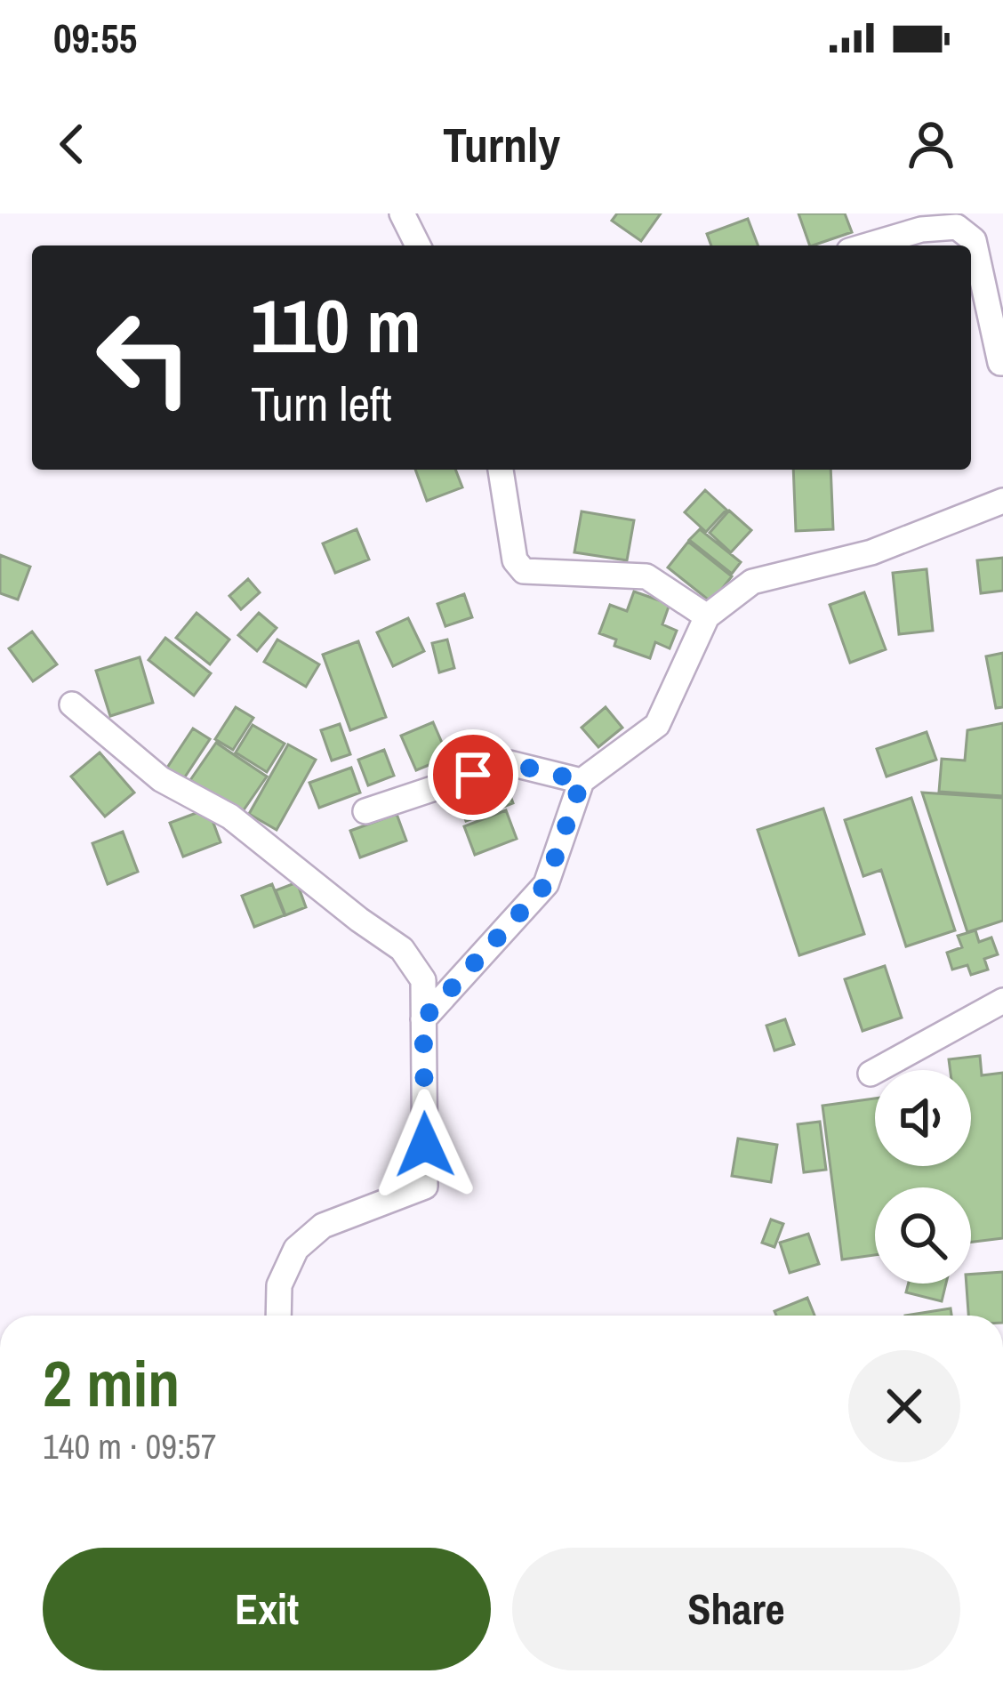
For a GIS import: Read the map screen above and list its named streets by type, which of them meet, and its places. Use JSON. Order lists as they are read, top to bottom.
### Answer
{
  "page": {
    "status": "09:55",
    "header": "Turnly",
    "turn": ["110 m", "Turn left"],
    "heading": ["2 min", "140 m · 09:57"],
    "buttons": ["Exit", "Share"]
  }
}
